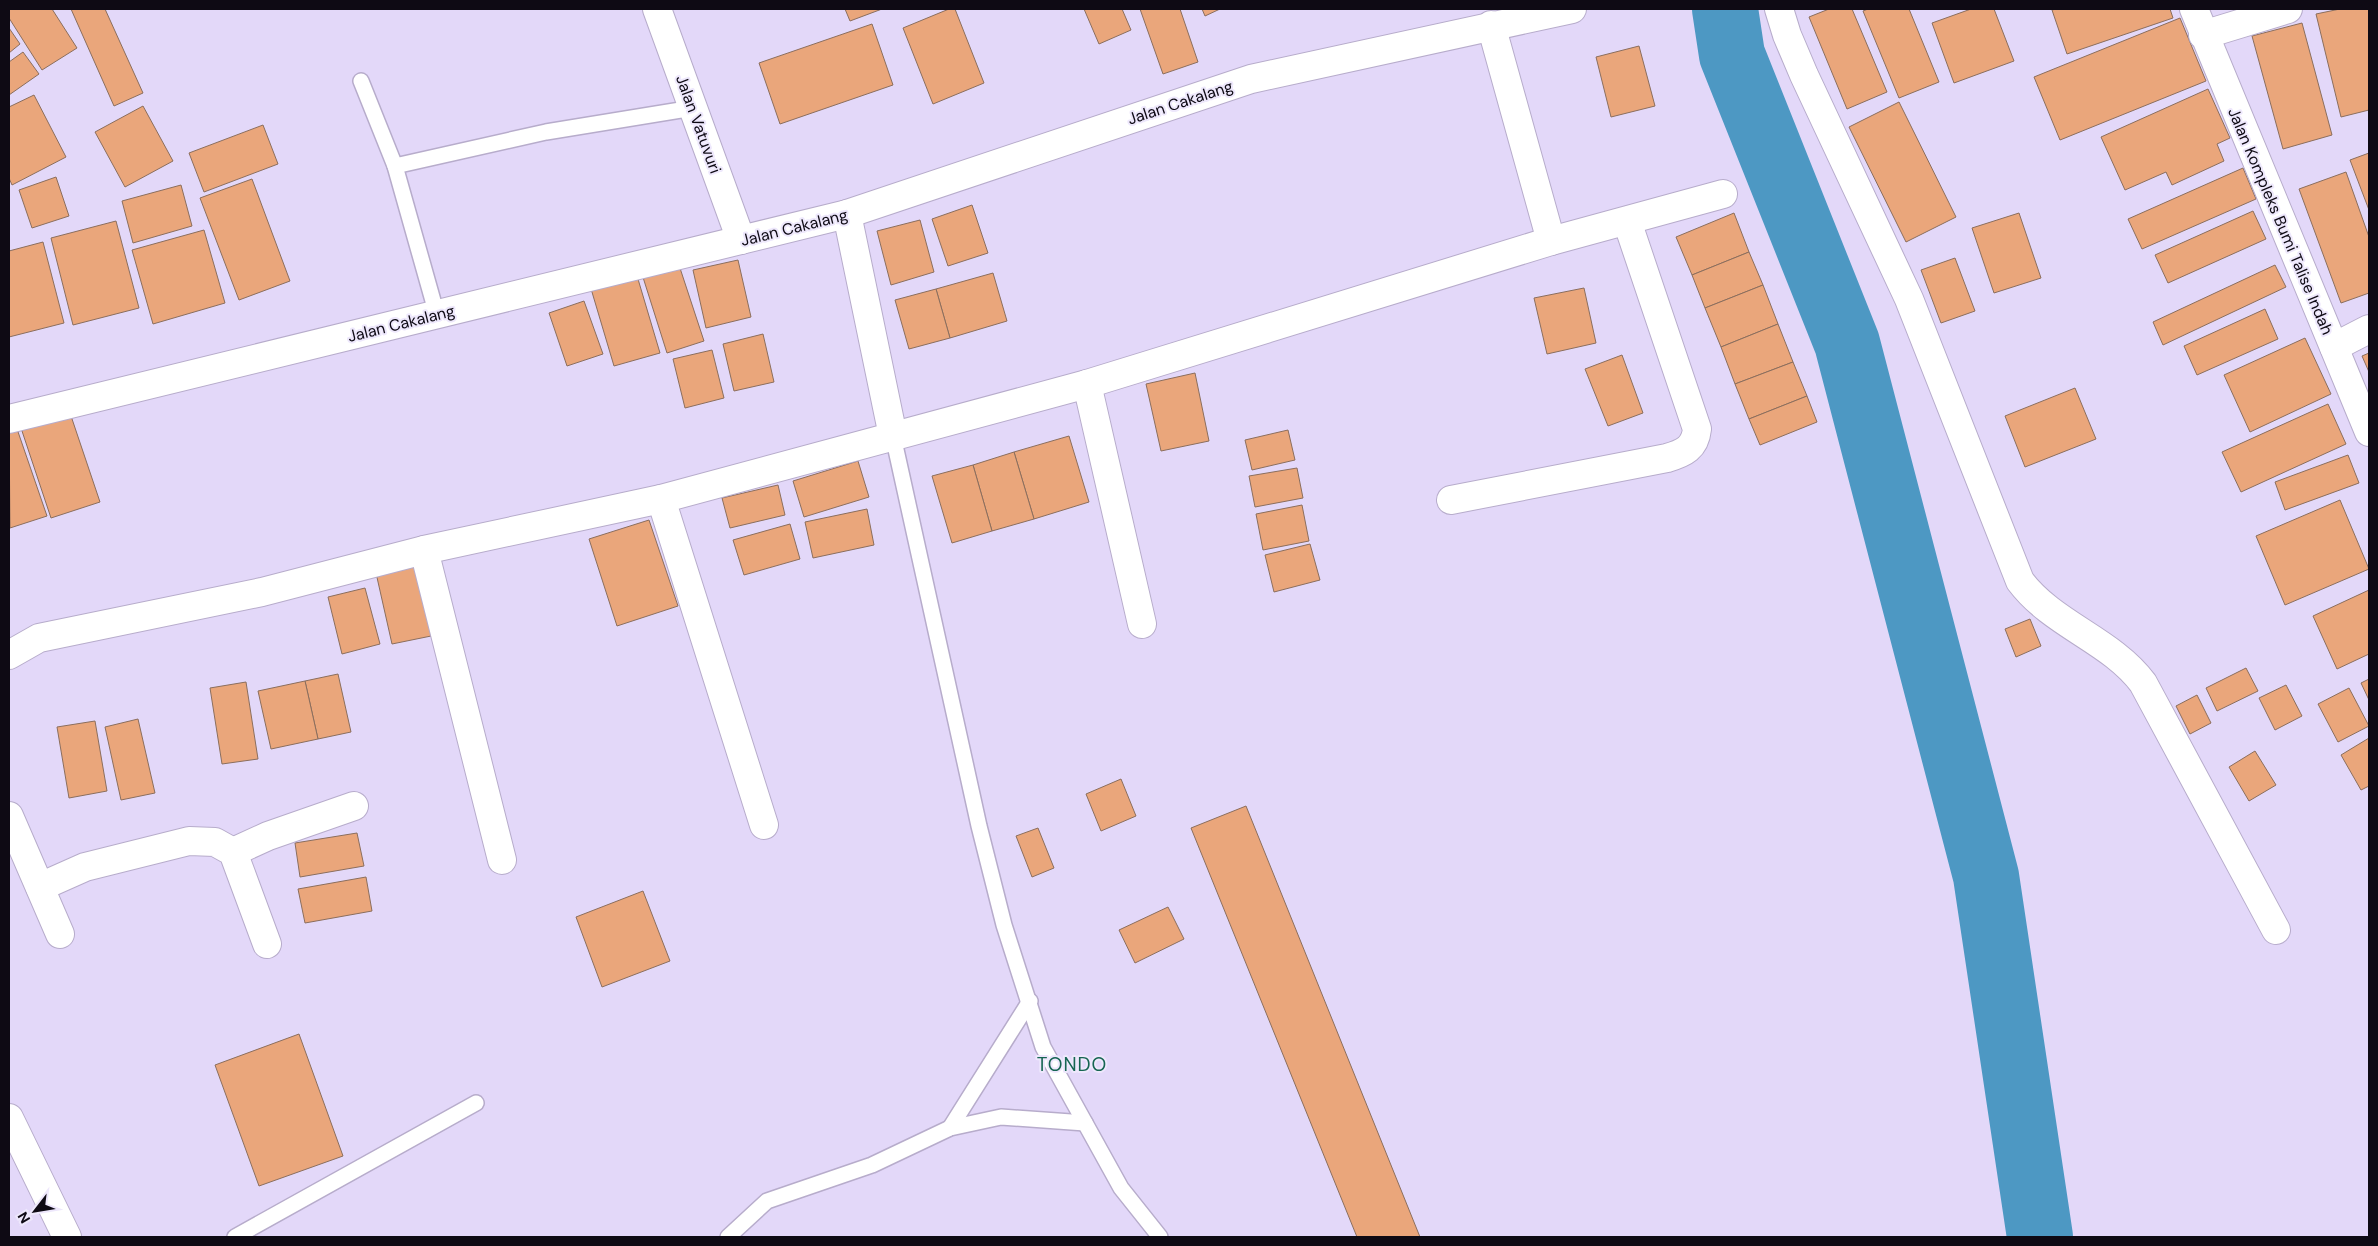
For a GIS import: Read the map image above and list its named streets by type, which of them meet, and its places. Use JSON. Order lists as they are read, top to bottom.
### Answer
{
  "streets": {
    "street": ["Jalan Cakalang", "Jalan Vatuvuri", "Jalan Kompleks Bumi Talise Indah"]
  },
  "crossings": [
    ["Jalan Cakalang", "Jalan Vatuvuri"]
  ],
  "districts": ["TONDO"],
  "north": "bottom left"
}
